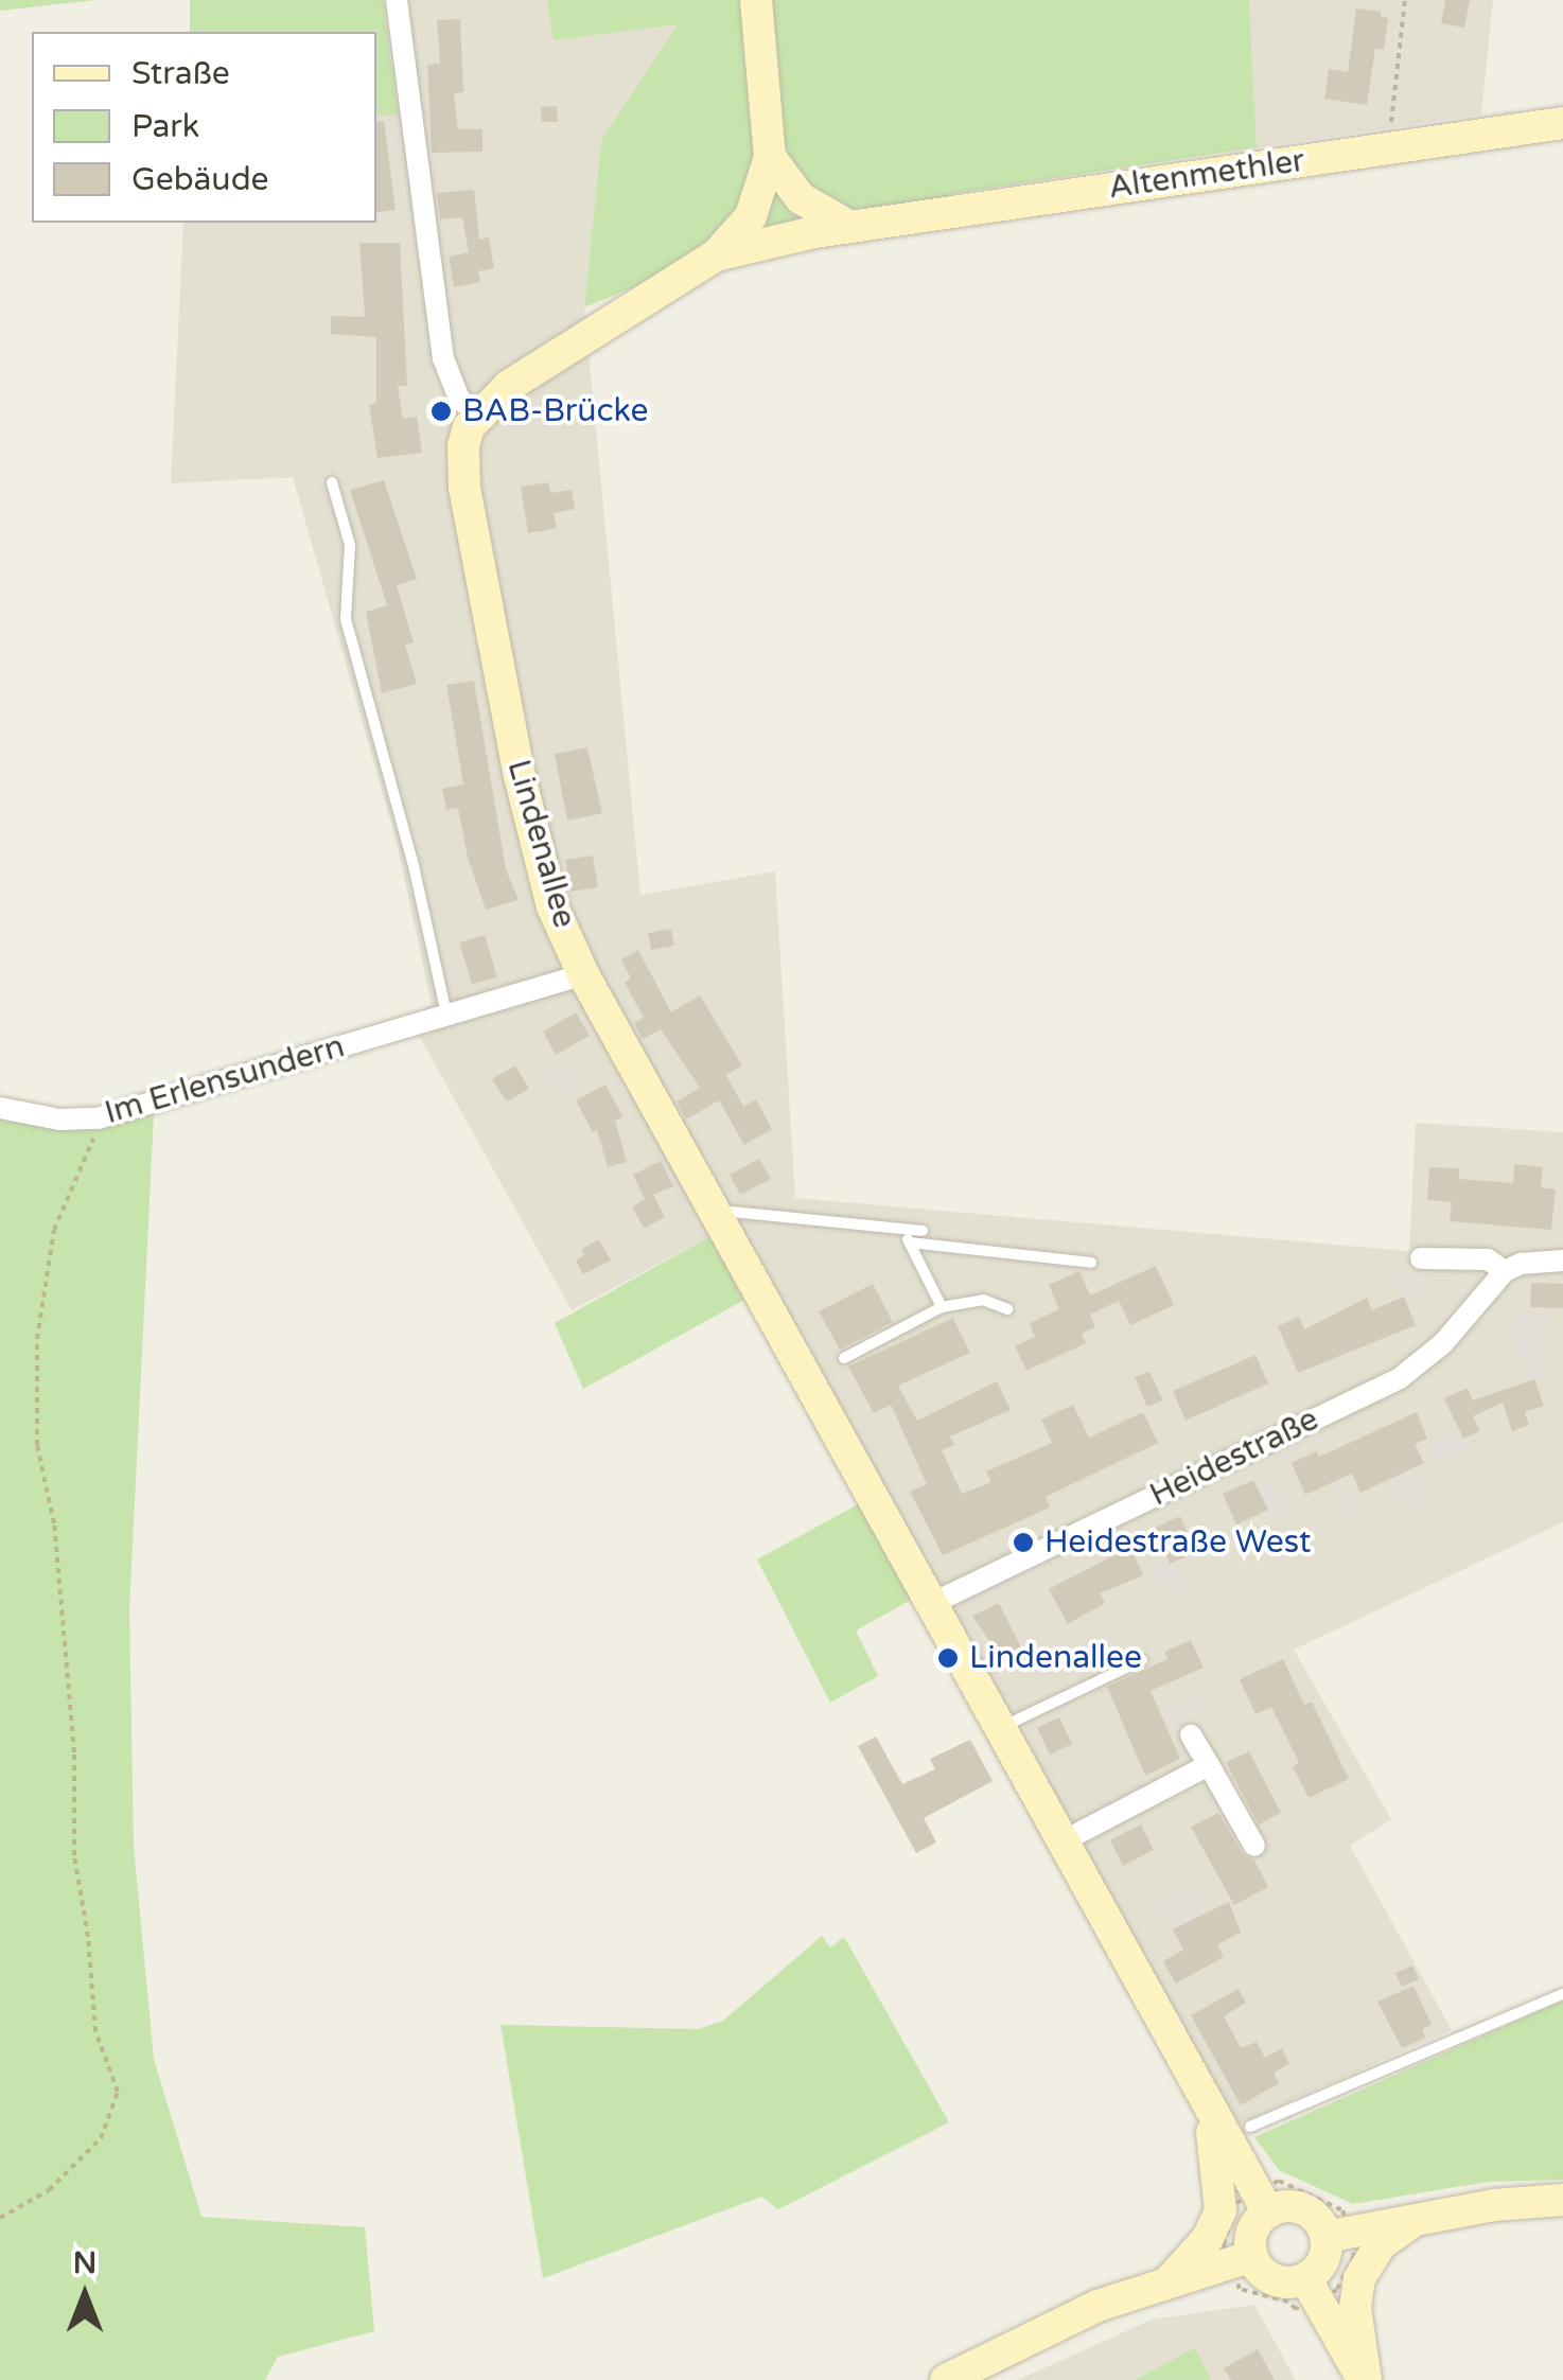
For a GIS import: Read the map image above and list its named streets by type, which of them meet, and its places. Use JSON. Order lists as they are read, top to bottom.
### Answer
{
  "streets": {
    "main road": ["Altenmethler", "Lindenallee"],
    "street": ["Im Erlensundern", "Heidestraße"]
  },
  "crossings": [
    ["Lindenallee", "Im Erlensundern"],
    ["Lindenallee", "Heidestraße"]
  ],
  "places": ["BAB-Brücke", "Heidestraße West", "Lindenallee"],
  "legend": ["Straße", "Park", "Gebäude"],
  "north": "top"
}
